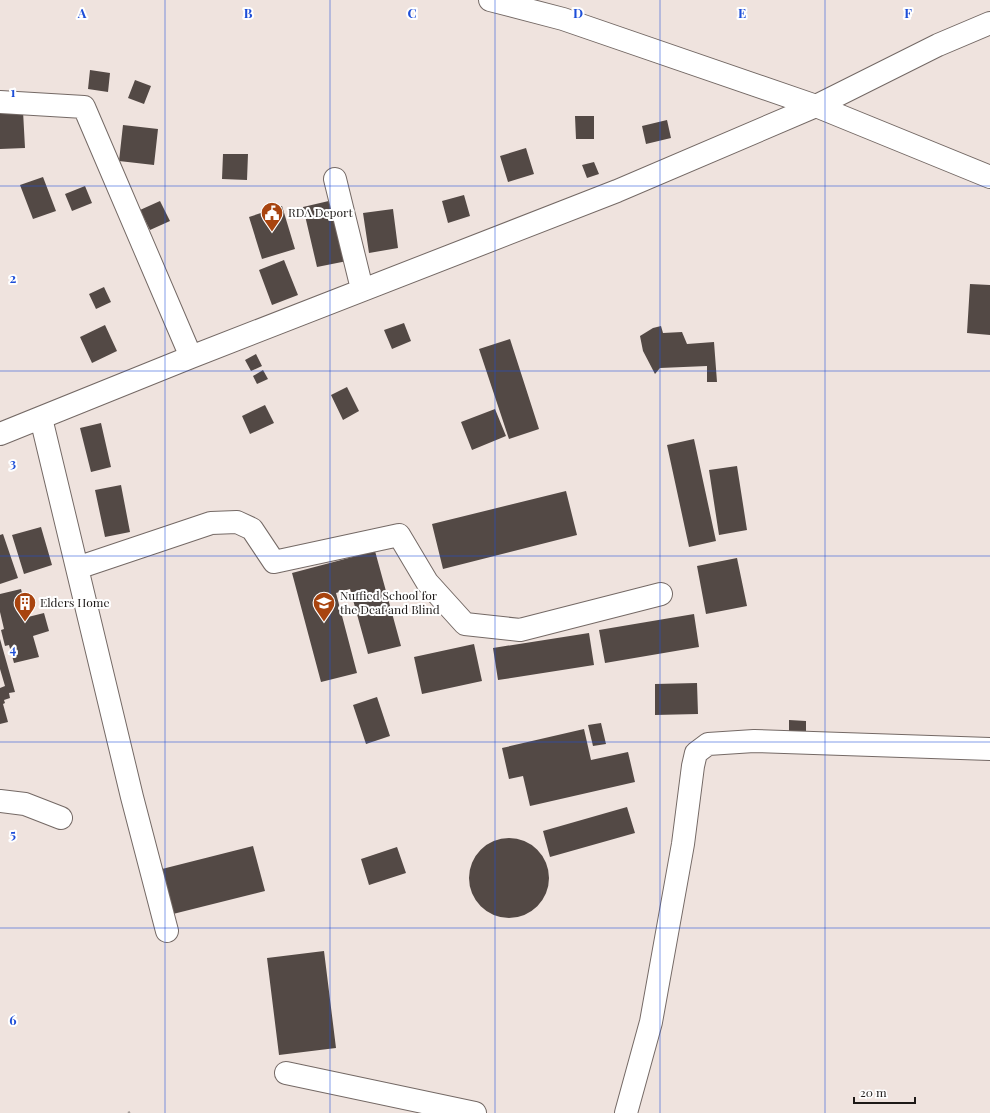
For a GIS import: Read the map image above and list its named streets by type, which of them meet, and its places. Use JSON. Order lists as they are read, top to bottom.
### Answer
{
  "places": {
    "public building": ["RDA Deport"],
    "building": ["Elders Home"],
    "school or university": ["Nuffied School for the Deaf and Blind"]
  },
  "scale_bar": "20 m",
  "grid": {
    "columns": [
      "A",
      "B",
      "C",
      "D",
      "E",
      "F"
    ],
    "rows": [
      "1",
      "2",
      "3",
      "4",
      "5",
      "6"
    ]
  }
}
